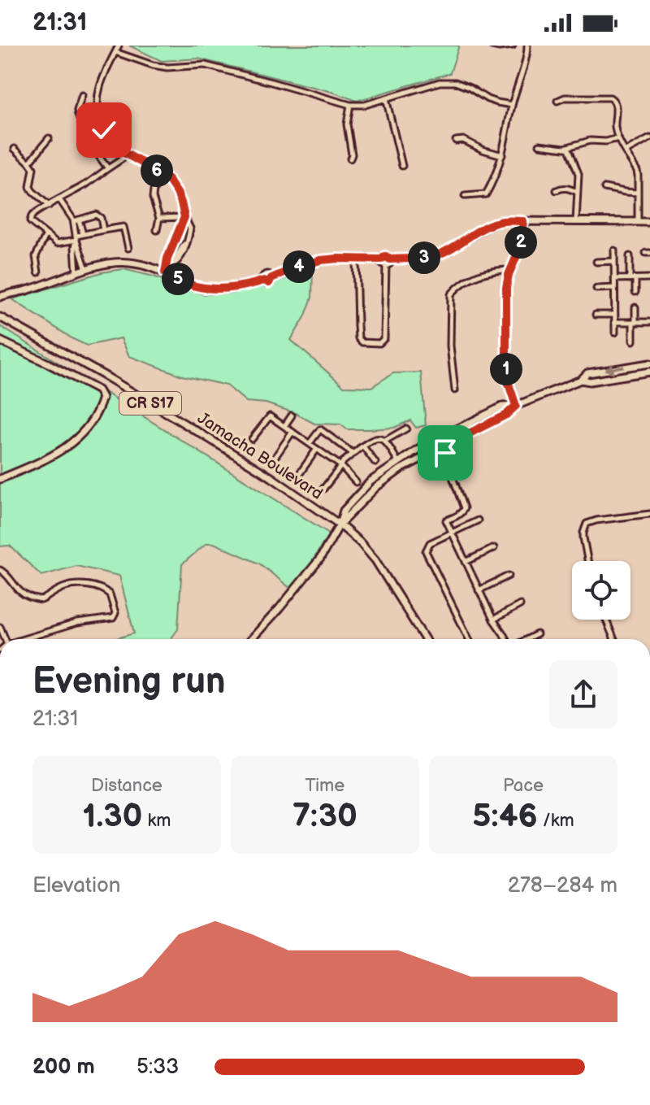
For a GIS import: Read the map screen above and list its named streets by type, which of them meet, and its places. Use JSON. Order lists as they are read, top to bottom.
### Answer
{
  "streets": {
    "main road": ["CR S17", "Jamacha Boulevard"]
  },
  "page": {
    "status": "21:31",
    "pins": [
      "6",
      "2",
      "3",
      "4",
      "5",
      "1"
    ],
    "heading": ["Evening run", "21:31"],
    "stats": [
      ["Distance", "1.30 km"],
      ["Time", "7:30"],
      ["Pace", "5:46 /km"]
    ],
    "chart": ["Elevation", "278–284 m"],
    "list": [
      {
        "name": "200 m",
        "note": "5:33"
      }
    ]
  }
}
